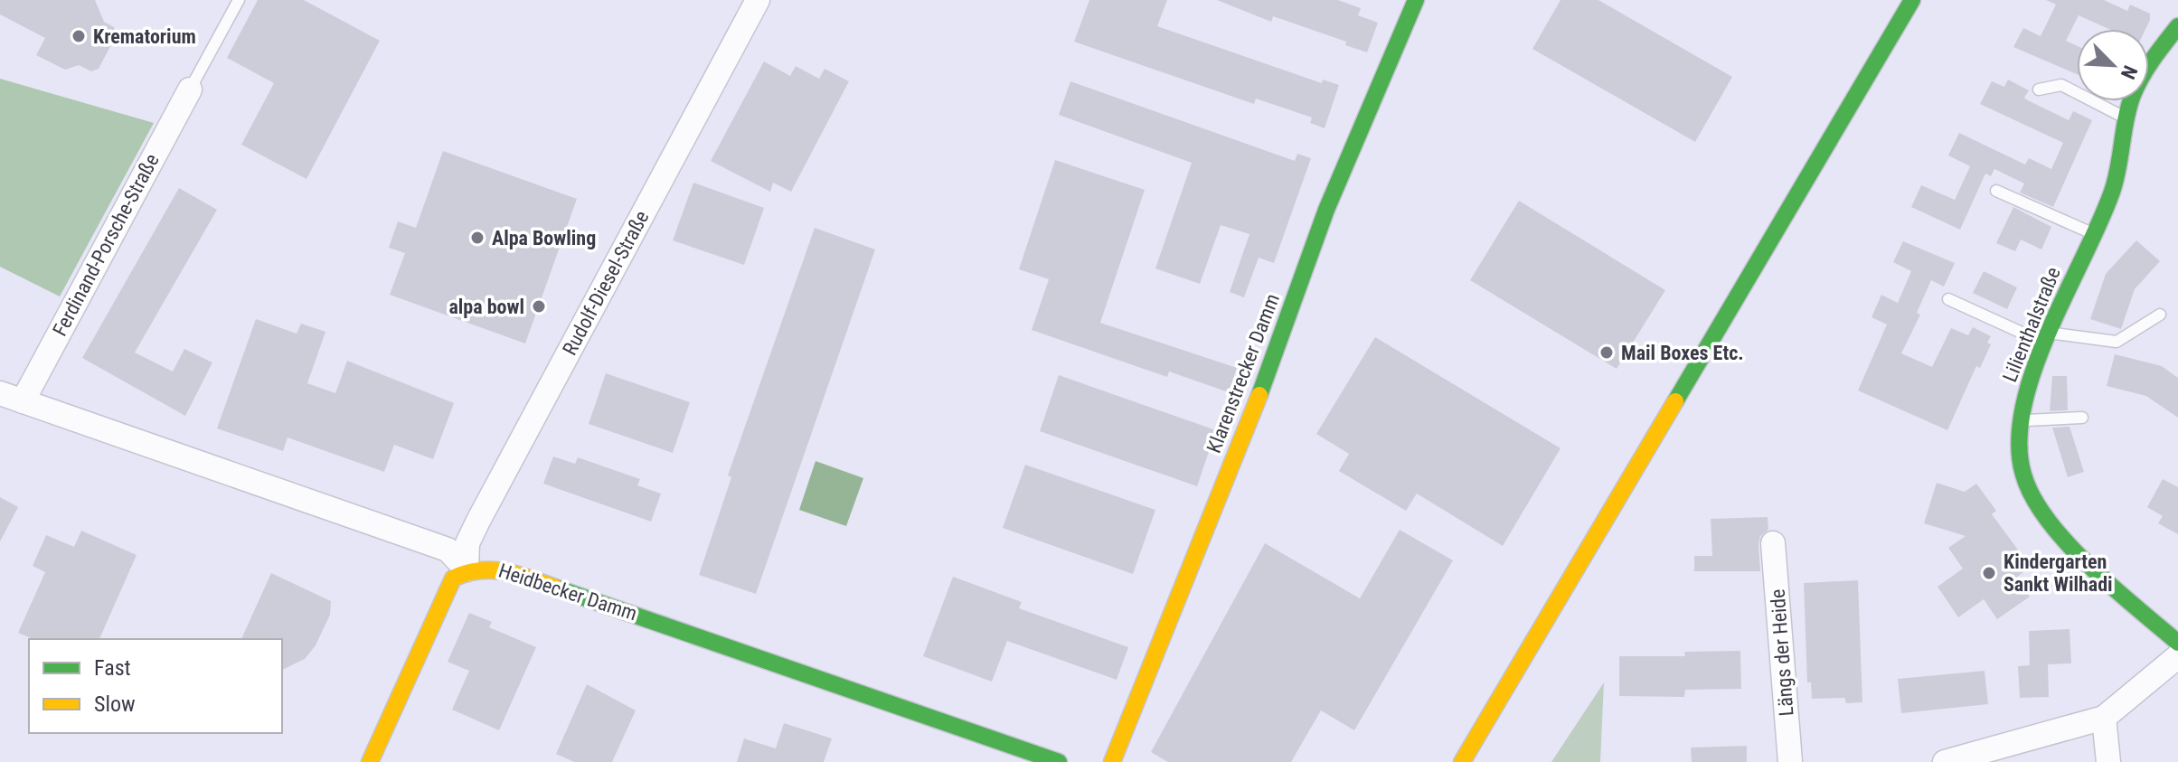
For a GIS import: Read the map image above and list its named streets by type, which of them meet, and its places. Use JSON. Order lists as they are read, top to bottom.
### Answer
{
  "streets": {
    "street": [
      "Ferdinand-Porsche-Straße",
      "Rudolf-Diesel-Straße",
      "Lilienthalstraße",
      "Klarenstrecker Damm",
      "Heidbecker Damm",
      "Längs der Heide"
    ]
  },
  "crossings": [
    ["Rudolf-Diesel-Straße", "Heidbecker Damm"]
  ],
  "places": [
    "Krematorium",
    "Alpa Bowling",
    "alpa bowl",
    "Mail Boxes Etc.",
    "Kindergarten Sankt Wilhadi"
  ],
  "legend": ["Fast", "Slow"],
  "north": "bottom right"
}
